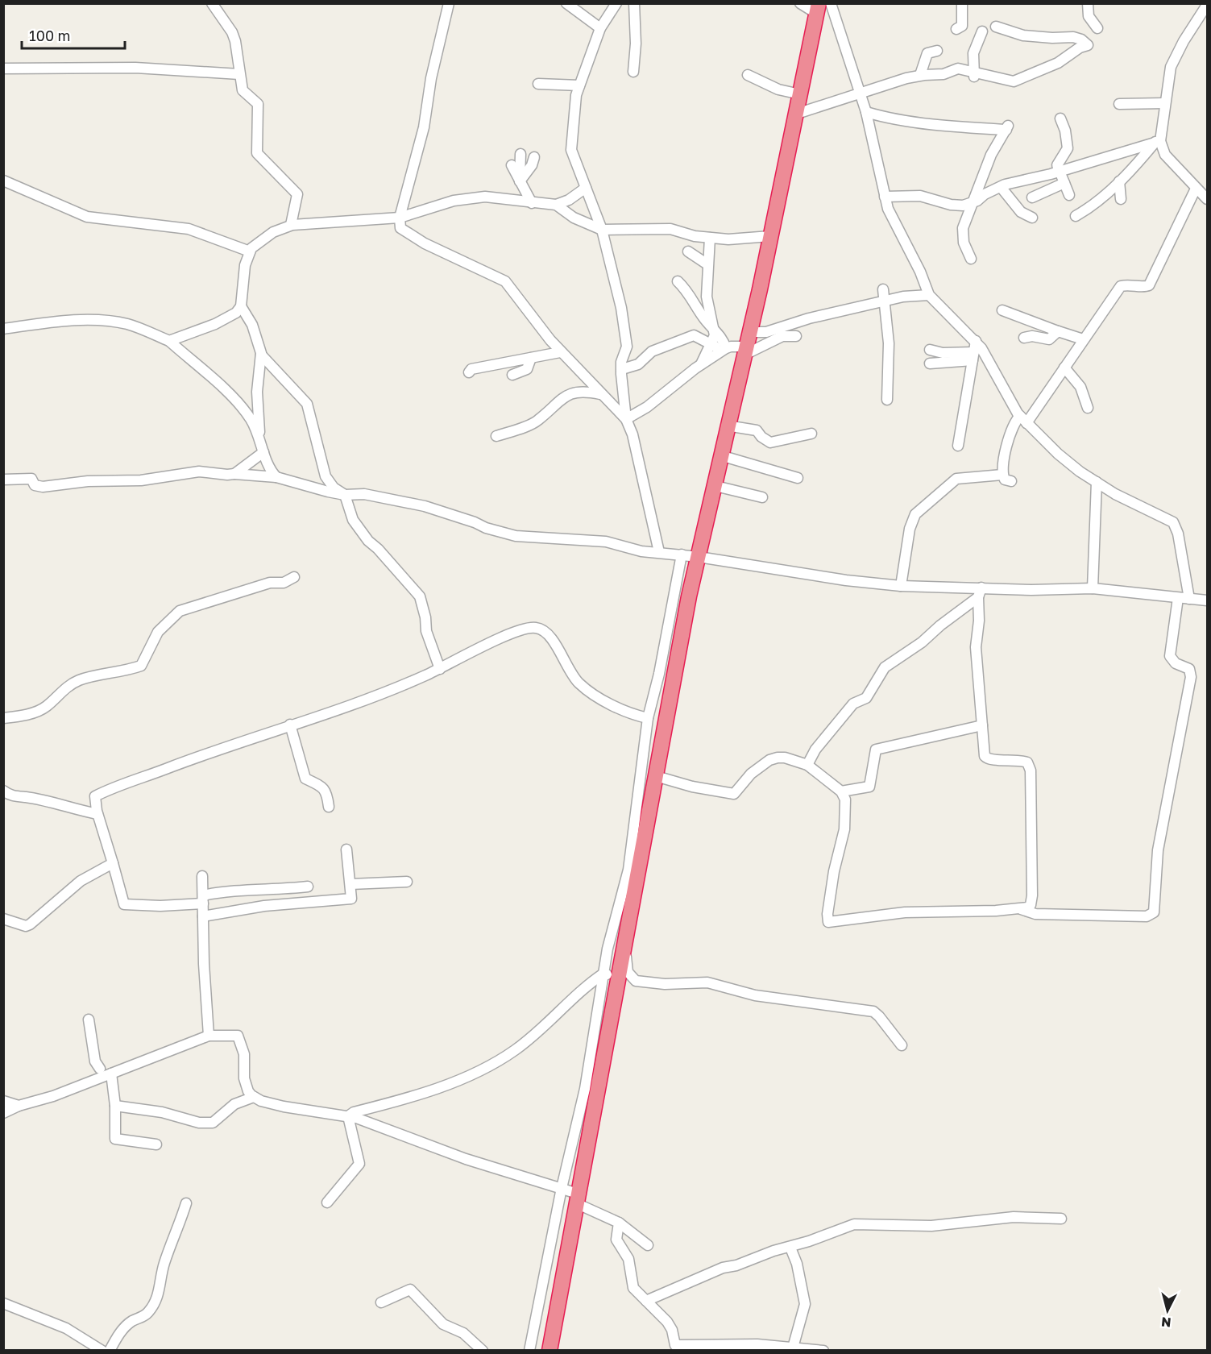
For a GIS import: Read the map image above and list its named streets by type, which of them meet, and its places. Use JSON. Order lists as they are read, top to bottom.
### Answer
{
  "scale_bar": "100 m",
  "north": "bottom"
}
